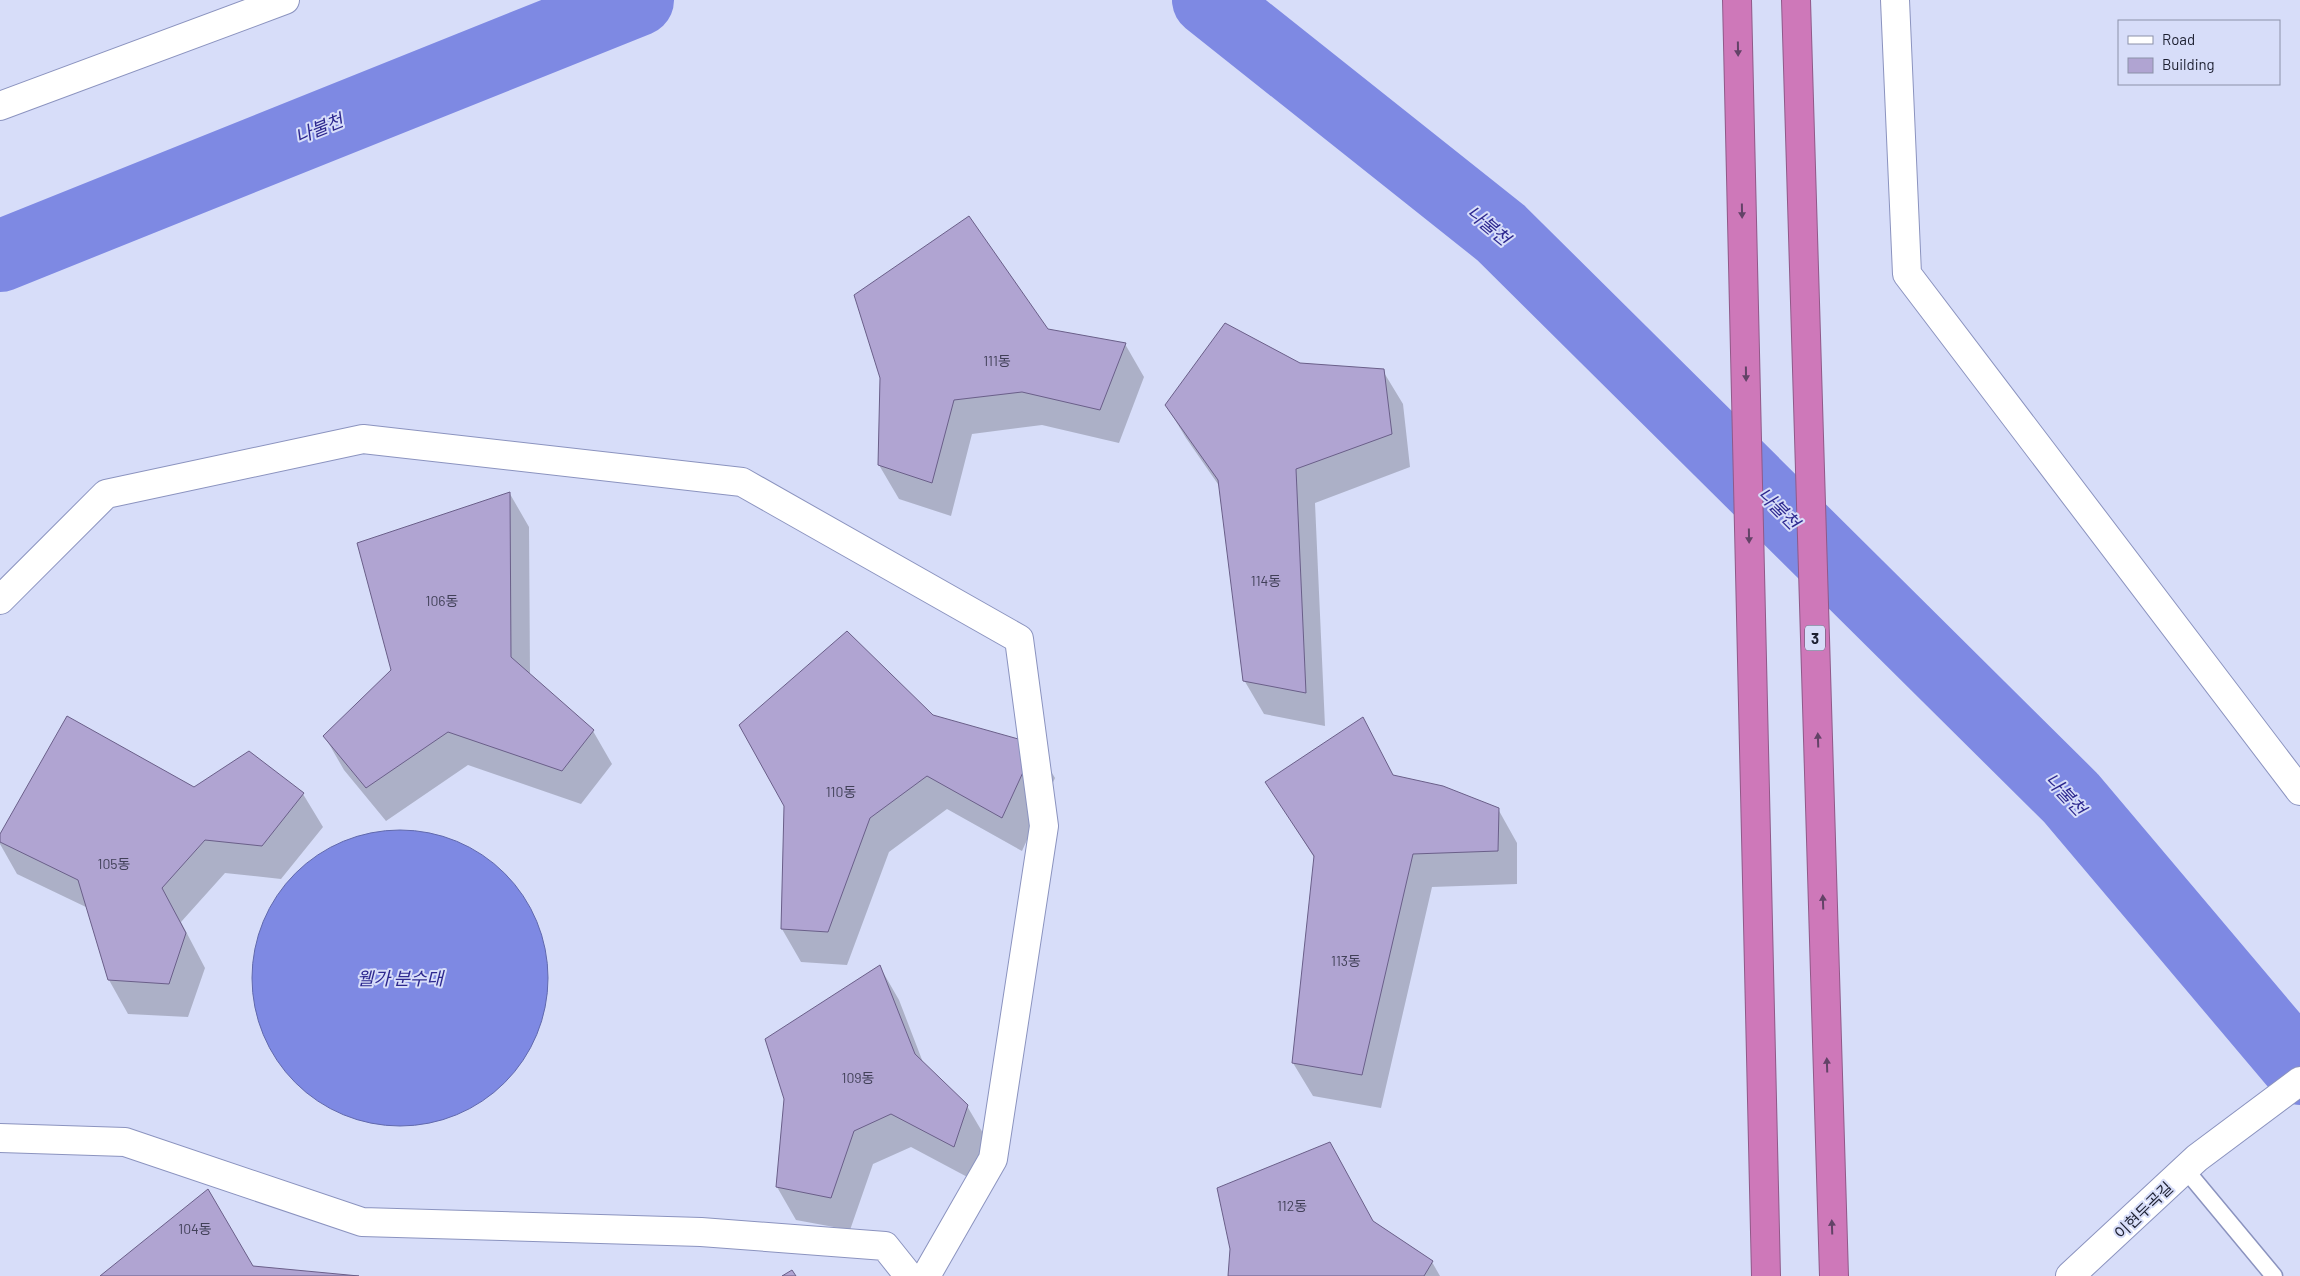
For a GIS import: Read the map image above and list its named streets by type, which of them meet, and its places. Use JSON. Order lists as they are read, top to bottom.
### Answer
{
  "streets": {
    "highway": ["3"],
    "street": ["이현두곡길"]
  },
  "water": ["나불천", "웰가 분수대"],
  "house_numbers": [
    "111동",
    "114동",
    "106동",
    "110동",
    "105동",
    "113동",
    "109동",
    "112동",
    "104동"
  ],
  "legend": ["Road", "Building"]
}
